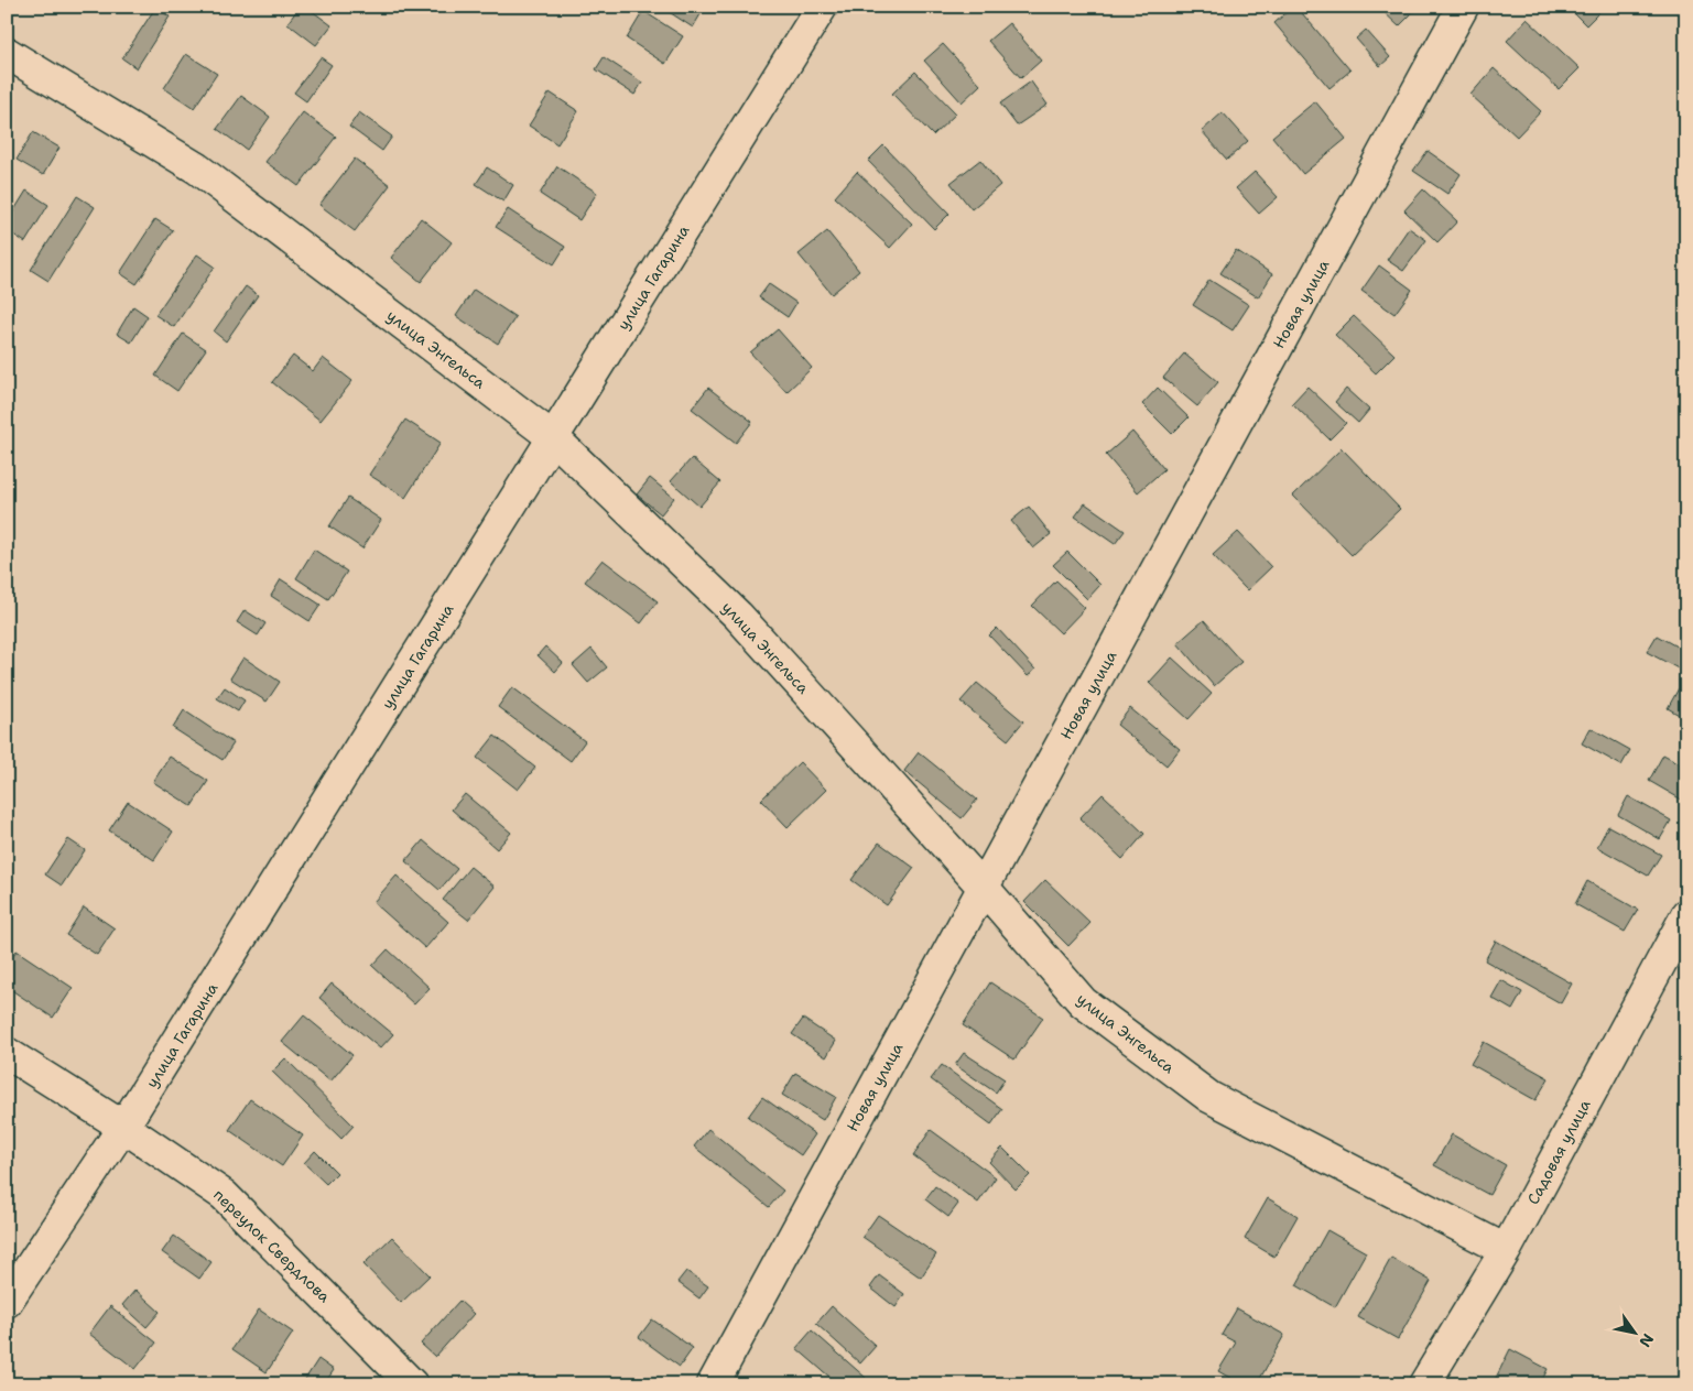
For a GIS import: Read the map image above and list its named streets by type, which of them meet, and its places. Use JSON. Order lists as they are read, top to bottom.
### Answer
{
  "streets": {
    "street": [
      "улица Гагарина",
      "Новая улица",
      "улица Энгельса",
      "Садовая улица",
      "переулок Свердлова"
    ]
  },
  "crossings": [
    ["улица Гагарина", "улица Энгельса"],
    ["улица Гагарина", "переулок Свердлова"],
    ["Новая улица", "улица Энгельса"],
    ["улица Энгельса", "Садовая улица"]
  ],
  "north": "bottom right"
}
